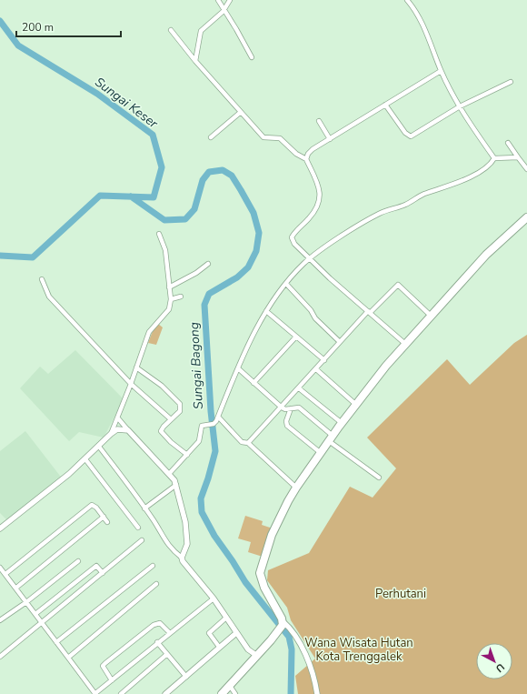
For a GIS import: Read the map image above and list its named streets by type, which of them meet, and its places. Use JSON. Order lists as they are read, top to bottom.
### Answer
{
  "water": ["Sungai Keser", "Sungai Bagong"],
  "parks": ["Perhutani", "Wana Wisata Hutan Kota Trenggalek"],
  "scale_bar": "200 m",
  "north": "bottom right"
}
